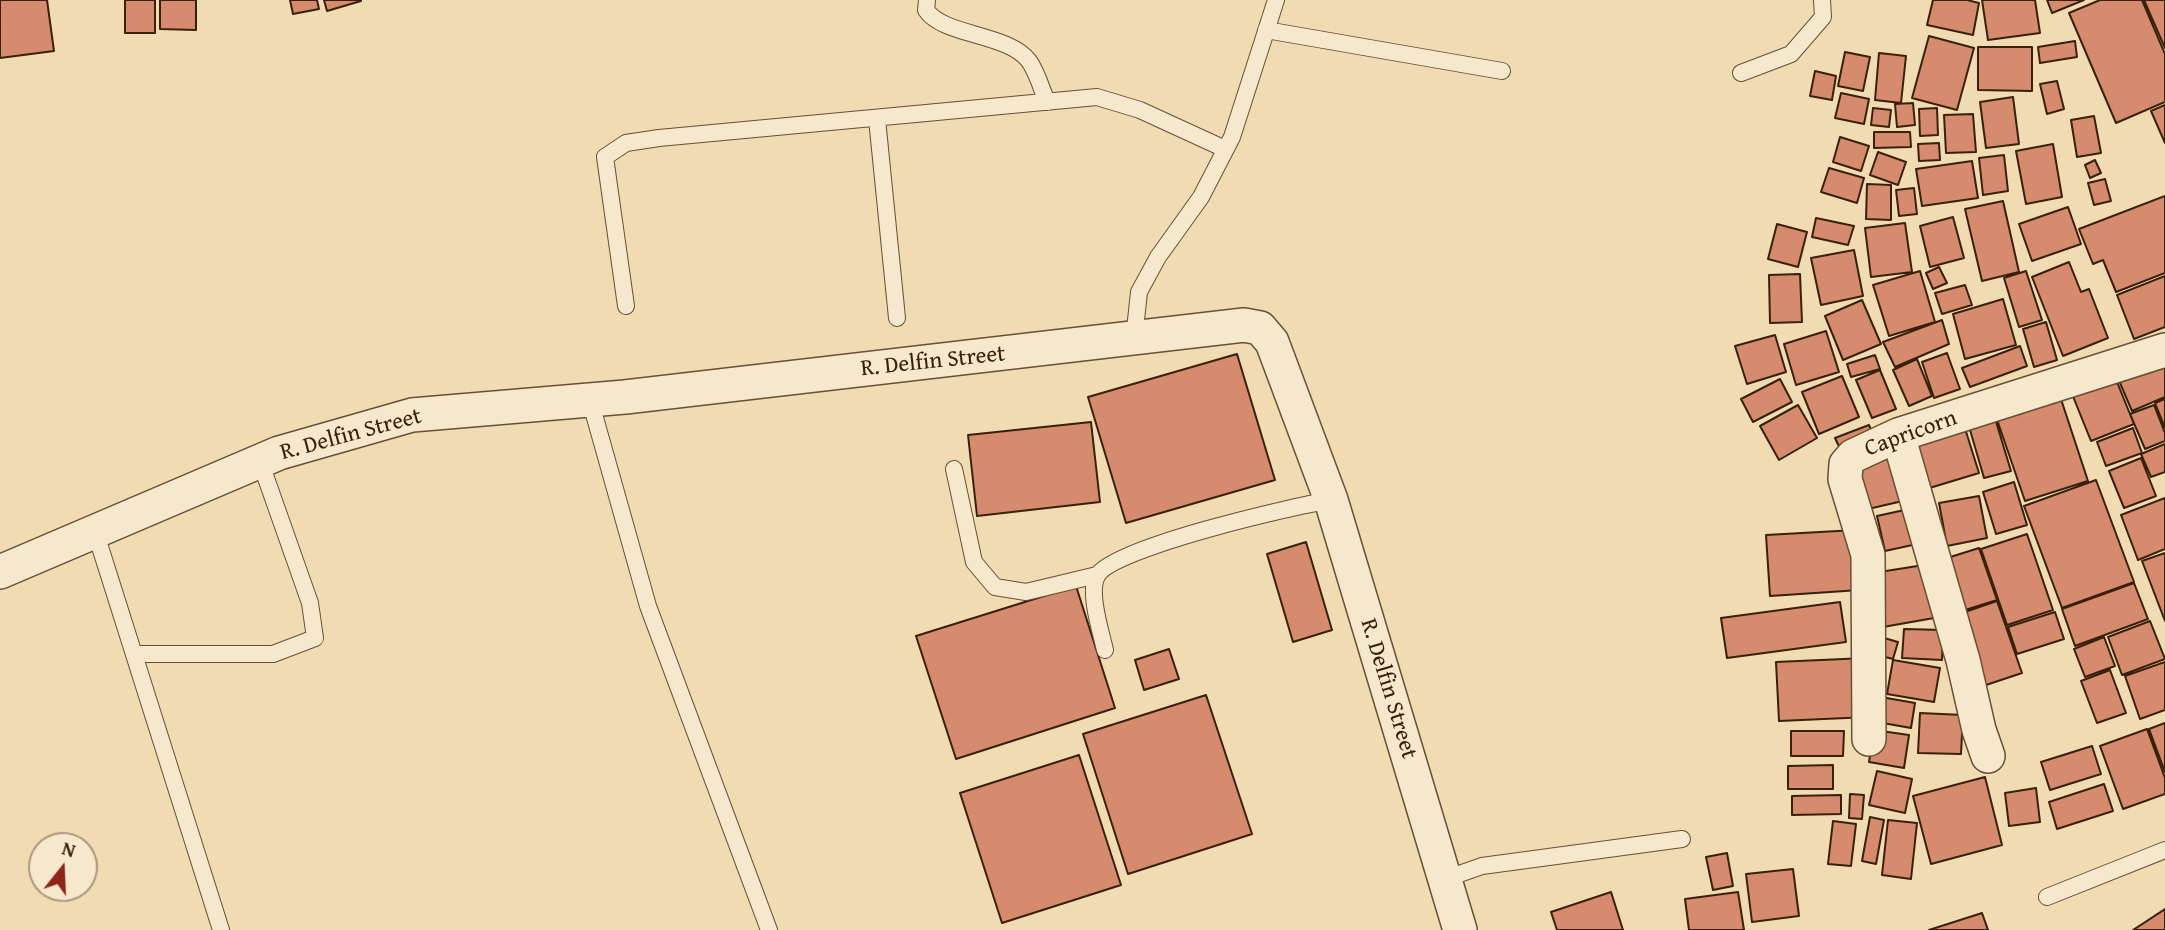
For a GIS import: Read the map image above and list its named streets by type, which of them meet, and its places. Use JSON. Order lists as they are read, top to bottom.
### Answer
{
  "streets": {
    "street": ["R. Delfin Street", "Capricorn"]
  },
  "north": "top"
}
